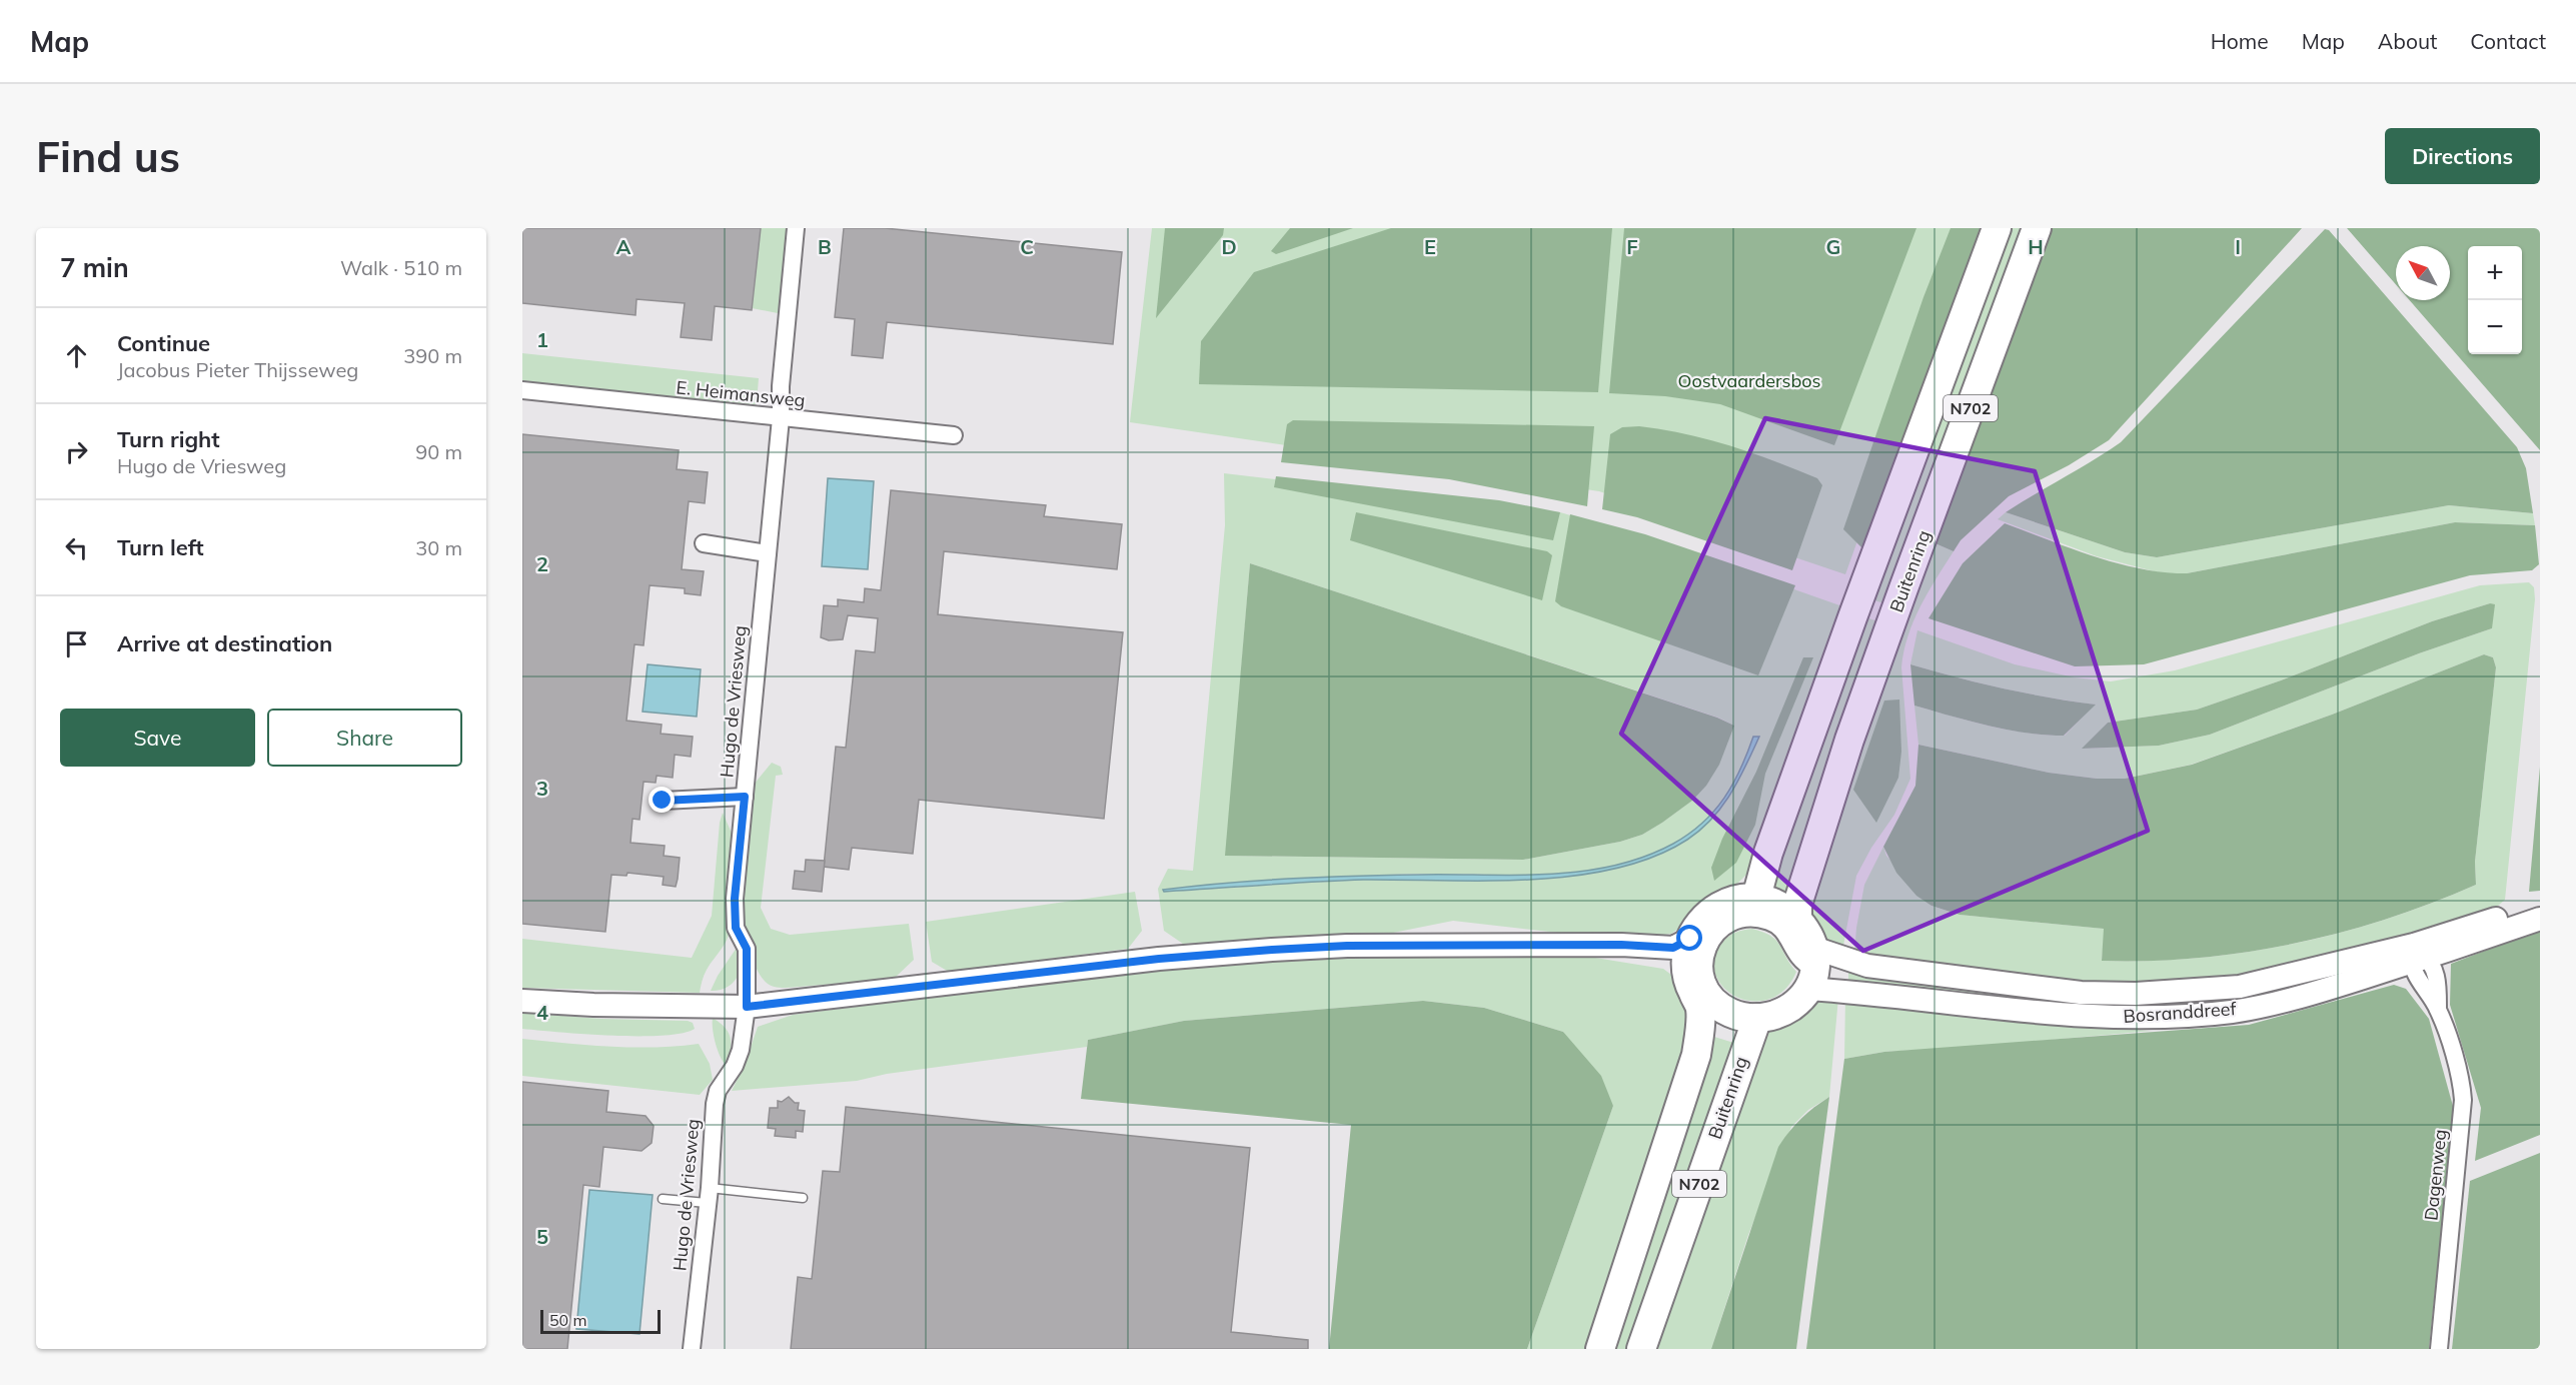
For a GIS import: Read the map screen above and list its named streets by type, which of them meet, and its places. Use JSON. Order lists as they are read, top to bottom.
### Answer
{
  "streets": {
    "highway": ["N702", "Buitenring"],
    "main road": ["Bosranddreef"],
    "street": ["E. Heimansweg", "Hugo de Vriesweg", "Dagenweg"]
  },
  "crossings": [
    ["E. Heimansweg", "Hugo de Vriesweg"],
    ["N702", "Buitenring"],
    ["N702", "Bosranddreef"],
    ["Buitenring", "Bosranddreef"],
    ["Bosranddreef", "Dagenweg"]
  ],
  "parks": ["Oostvaardersbos"],
  "scale_bar": "50 m",
  "north": "top left",
  "page": {
    "header": "Map",
    "nav": [
      "Home",
      "Map",
      "About",
      "Contact"
    ],
    "buttons": [
      "Directions",
      ["Save", "Share"]
    ],
    "title": "Find us",
    "heading": ["7 min", "Walk · 510 m"],
    "map_buttons": ["+", "−"],
    "list": [
      ["Continue", "Jacobus Pieter Thijsseweg", "390 m"],
      ["Turn right", "Hugo de Vriesweg", "90 m"],
      ["Turn left", "30 m"],
      "Arrive at destination"
    ],
    "scale": "50 m"
  },
  "grid": {
    "columns": [
      "A",
      "B",
      "C",
      "D",
      "E",
      "F",
      "G",
      "H",
      "I"
    ],
    "rows": [
      "1",
      "2",
      "3",
      "4",
      "5"
    ]
  }
}
